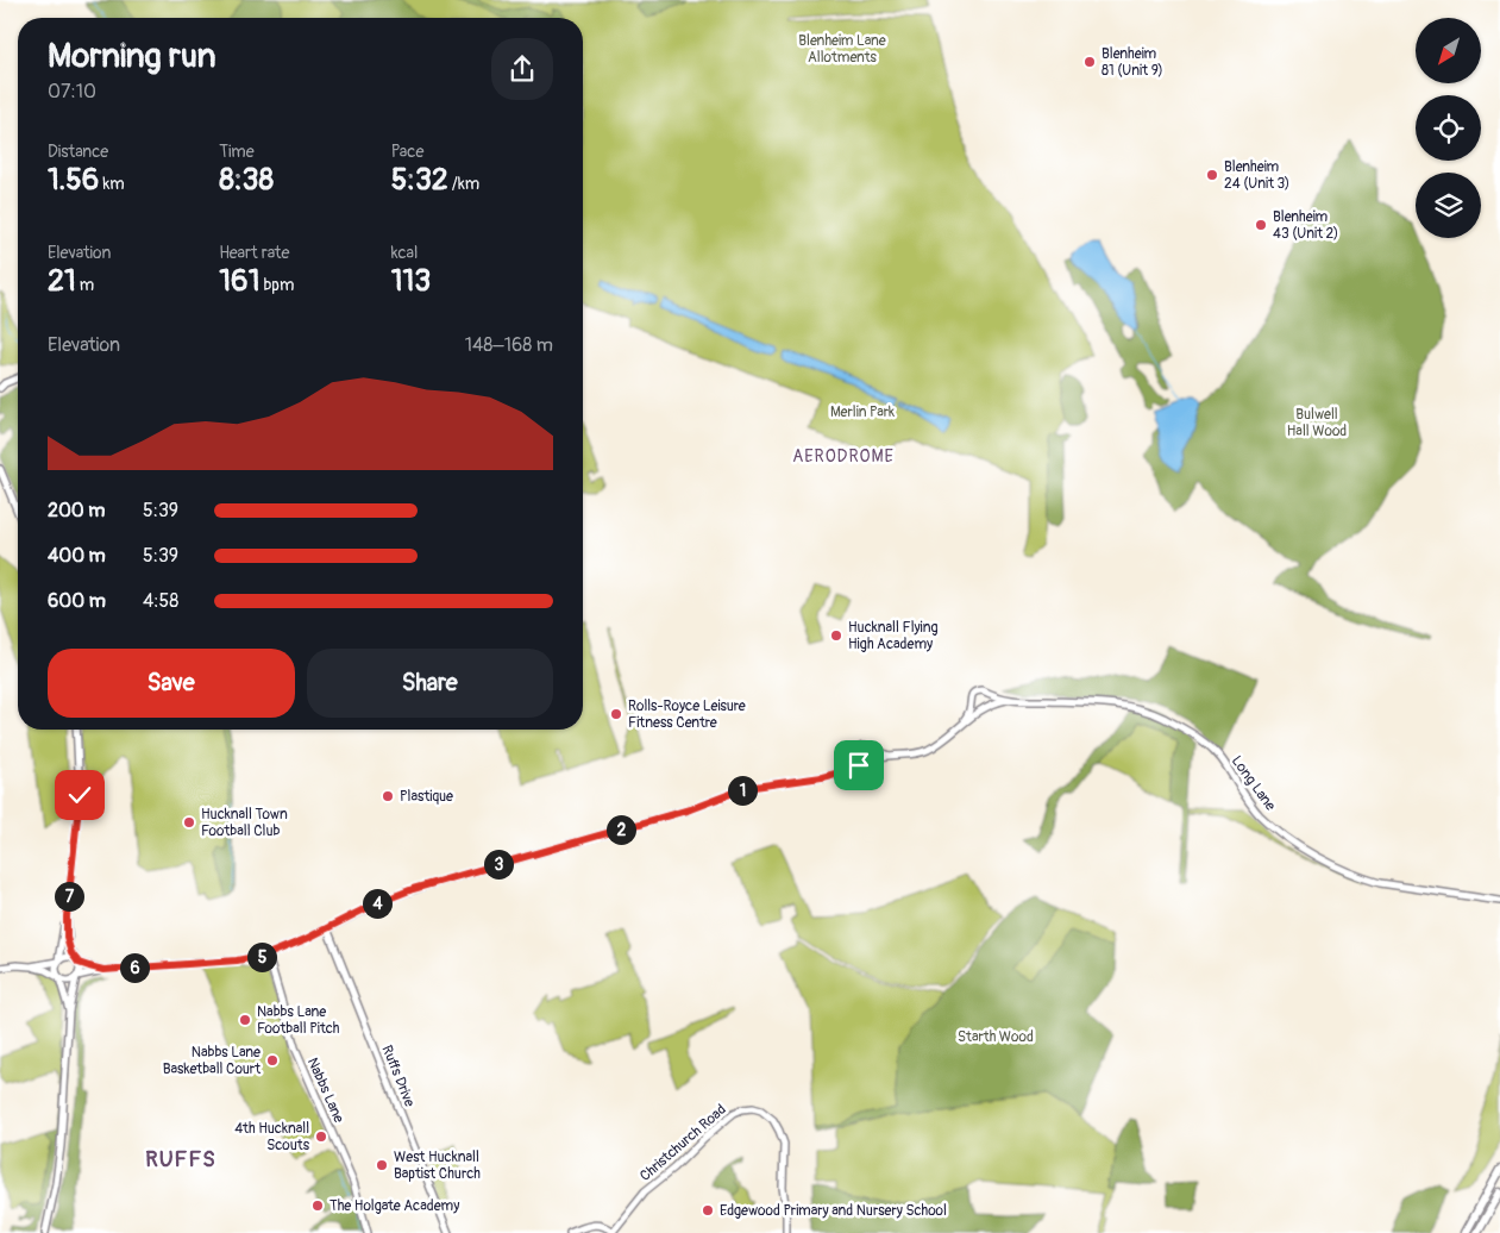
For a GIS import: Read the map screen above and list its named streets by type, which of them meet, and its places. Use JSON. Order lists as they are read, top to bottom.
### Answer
{
  "streets": {
    "main road": [
      "Long Lane",
      "Ruffs Drive",
      "Nabbs Lane",
      "Christchurch Road"
    ]
  },
  "districts": ["AERODROME", "RUFFS"],
  "parks": [
    "Blenheim Lane Allotments",
    "Merlin Park",
    "Bulwell Hall Wood",
    "Starth Wood"
  ],
  "places": [
    "Blenheim 81 (Unit 9)",
    "Blenheim 24 (Unit 3)",
    "Blenheim 43 (Unit 2)",
    "Hucknall Flying High Academy",
    "Rolls-Royce Leisure Fitness Centre",
    "Plastique",
    "Hucknall Town Football Club",
    "Nabbs Lane Football Pitch",
    "Nabbs Lane Basketball Court",
    "4th Hucknall Scouts",
    "West Hucknall Baptist Church",
    "The Holgate Academy",
    "Edgewood Primary and Nursery School"
  ],
  "north": "bottom left",
  "page": {
    "heading": ["Morning run", "07:10"],
    "stats": [
      ["Distance", "1.56 km"],
      ["Time", "8:38"],
      ["Pace", "5:32 /km"],
      ["Elevation", "21 m"],
      ["Heart rate", "161 bpm"],
      ["kcal", "113"]
    ],
    "chart": ["Elevation", "148–168 m"],
    "list": [
      {
        "name": "200 m",
        "note": "5:39"
      },
      {
        "name": "400 m",
        "note": "5:39"
      },
      {
        "name": "600 m",
        "note": "4:58"
      }
    ],
    "buttons": ["Save", "Share"],
    "pins": [
      "1",
      "2",
      "3",
      "7",
      "4",
      "5",
      "6"
    ]
  }
}
